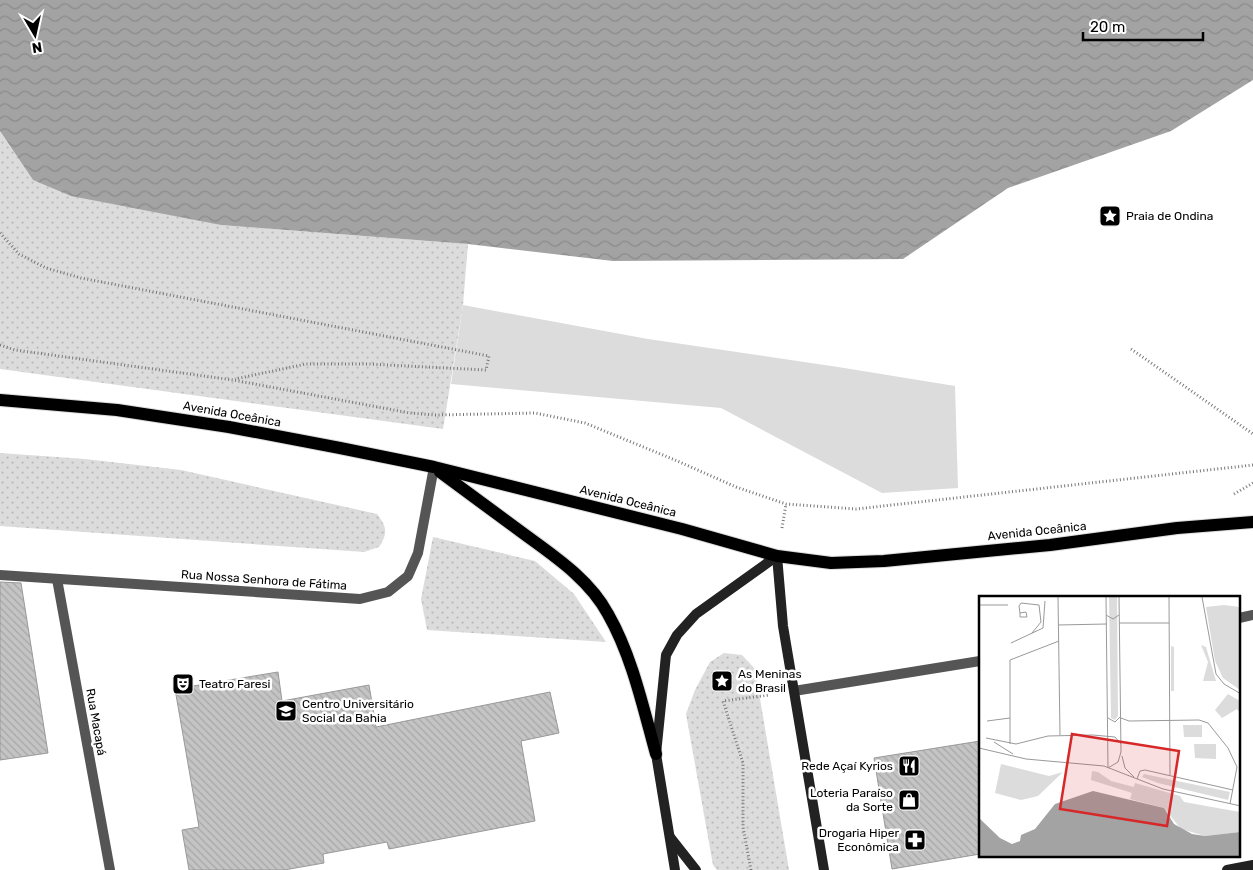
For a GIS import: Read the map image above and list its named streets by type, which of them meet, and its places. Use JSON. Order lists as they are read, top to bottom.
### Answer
{
  "streets": {
    "main road": ["Avenida Oceânica"],
    "street": ["Rua Nossa Senhora de Fátima", "Rua Macapá"]
  },
  "crossings": [
    ["Avenida Oceânica", "Rua Nossa Senhora de Fátima"],
    ["Rua Nossa Senhora de Fátima", "Rua Macapá"]
  ],
  "places": {
    "place": ["Praia de Ondina", "As Meninas do Brasil"],
    "theatre": ["Teatro Faresi"],
    "school or university": ["Centro Universitário Social da Bahia"],
    "restaurant": ["Rede Açaí Kyrios"],
    "shop": ["Loteria Paraíso da Sorte"],
    "pharmacy": ["Drogaria Hiper Econômica"]
  },
  "scale_bar": "20 m",
  "north": "bottom"
}
